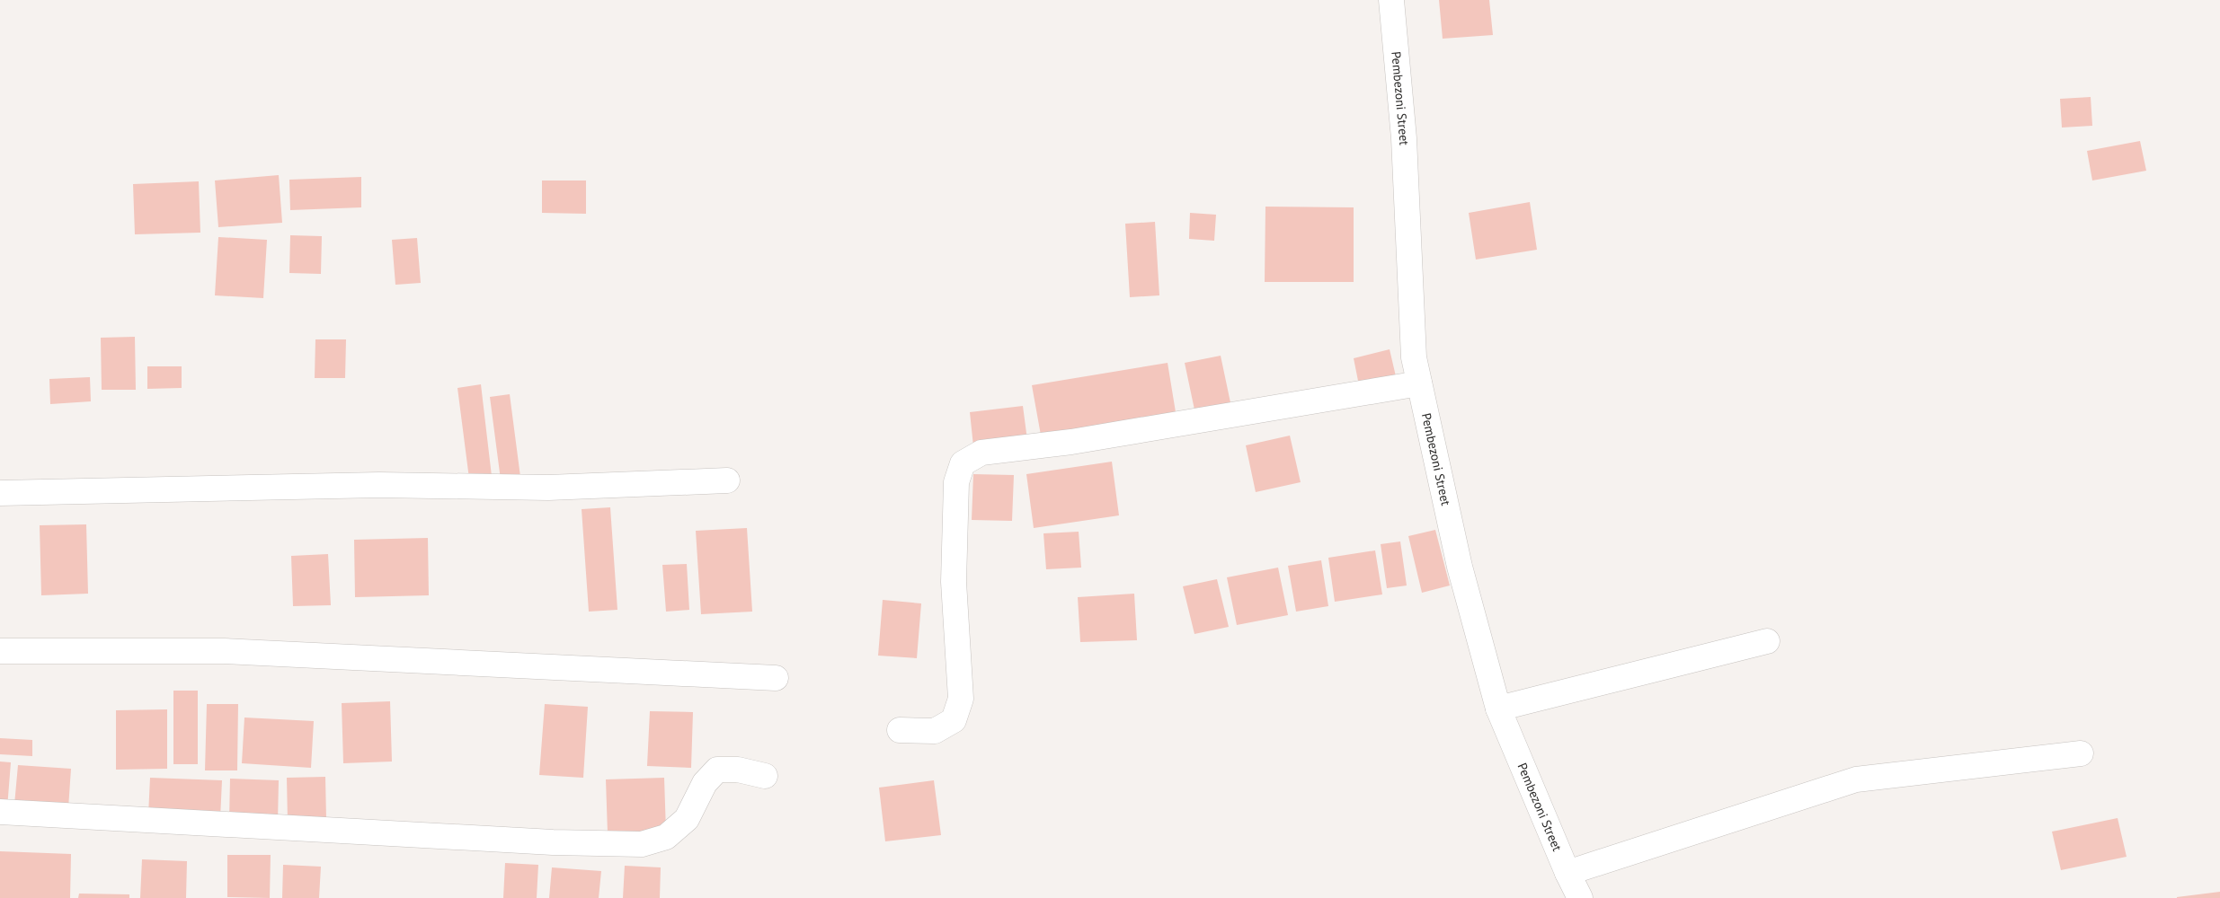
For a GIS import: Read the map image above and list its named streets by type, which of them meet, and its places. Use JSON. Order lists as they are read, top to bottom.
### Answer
{
  "streets": {
    "street": ["Pembezoni Street"]
  }
}
